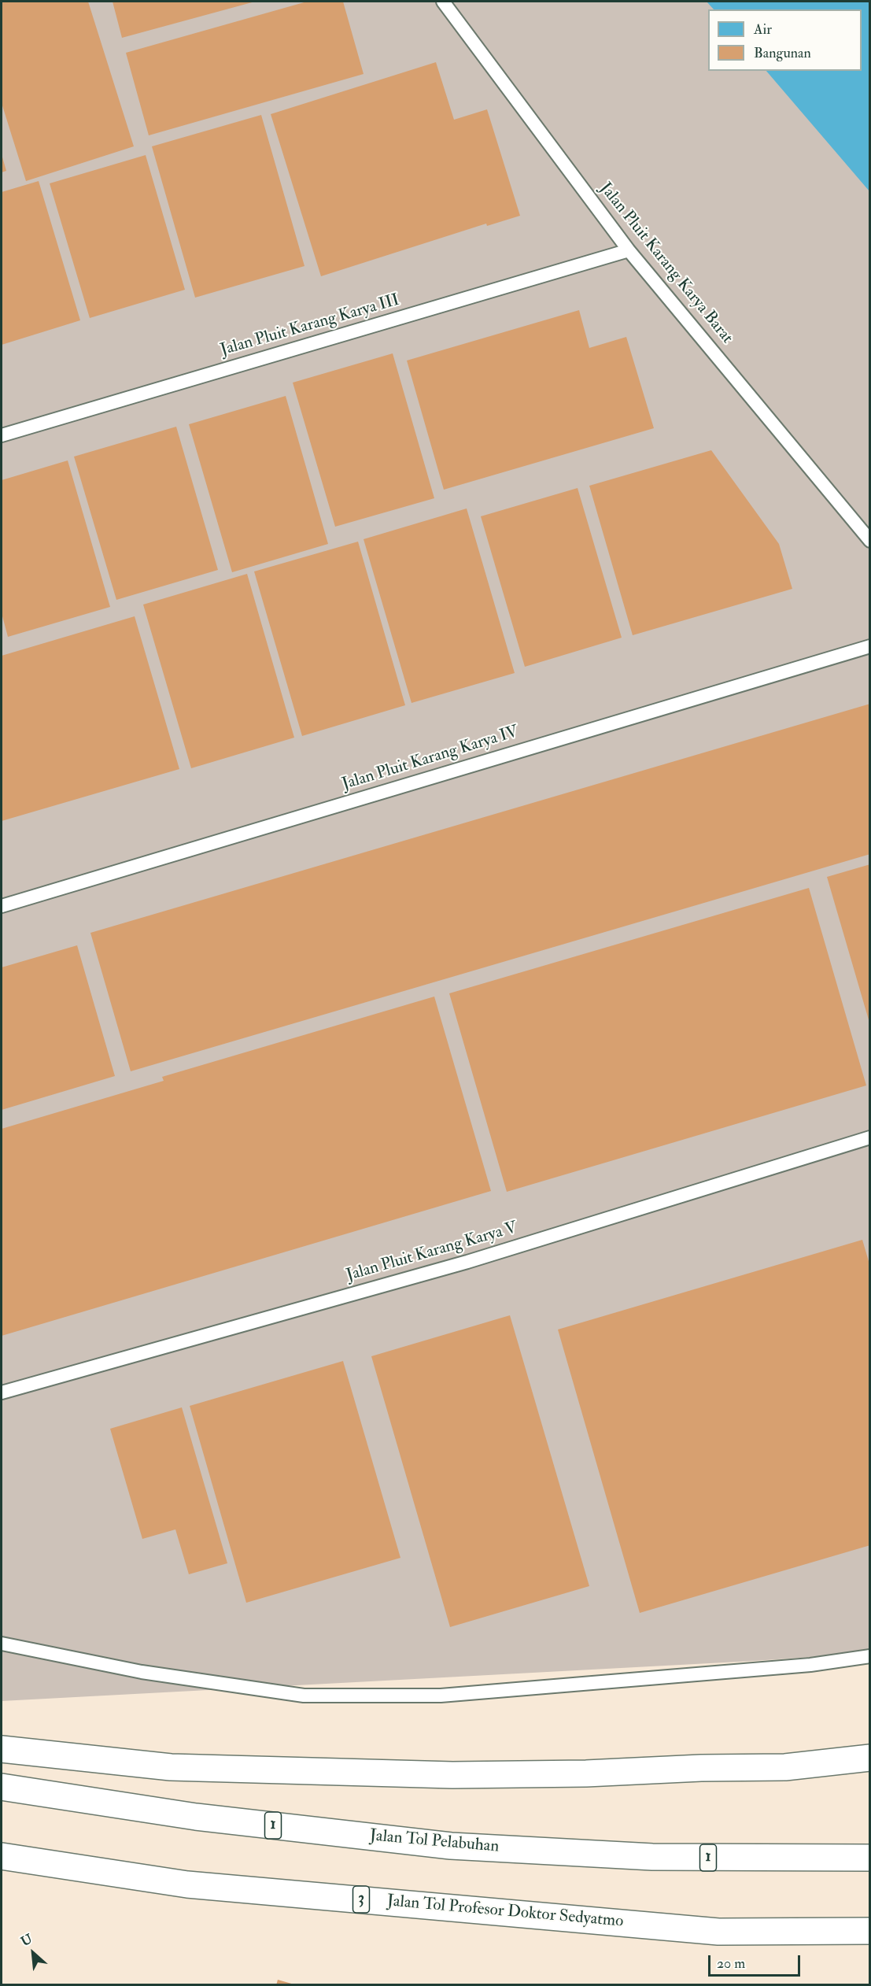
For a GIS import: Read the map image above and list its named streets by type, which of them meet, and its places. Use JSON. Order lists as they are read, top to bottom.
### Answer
{
  "streets": {
    "highway": [
      "1",
      "Jalan Tol Pelabuhan",
      "3",
      "Jalan Tol Profesor Doktor Sedyatmo"
    ],
    "lane": [
      "Jalan Pluit Karang Karya Barat",
      "Jalan Pluit Karang Karya III",
      "Jalan Pluit Karang Karya IV",
      "Jalan Pluit Karang Karya V"
    ]
  },
  "crossings": [
    ["Jalan Pluit Karang Karya Barat", "Jalan Pluit Karang Karya III"]
  ],
  "legend": ["Air", "Bangunan"],
  "scale_bar": "20 m",
  "north": "top left"
}
